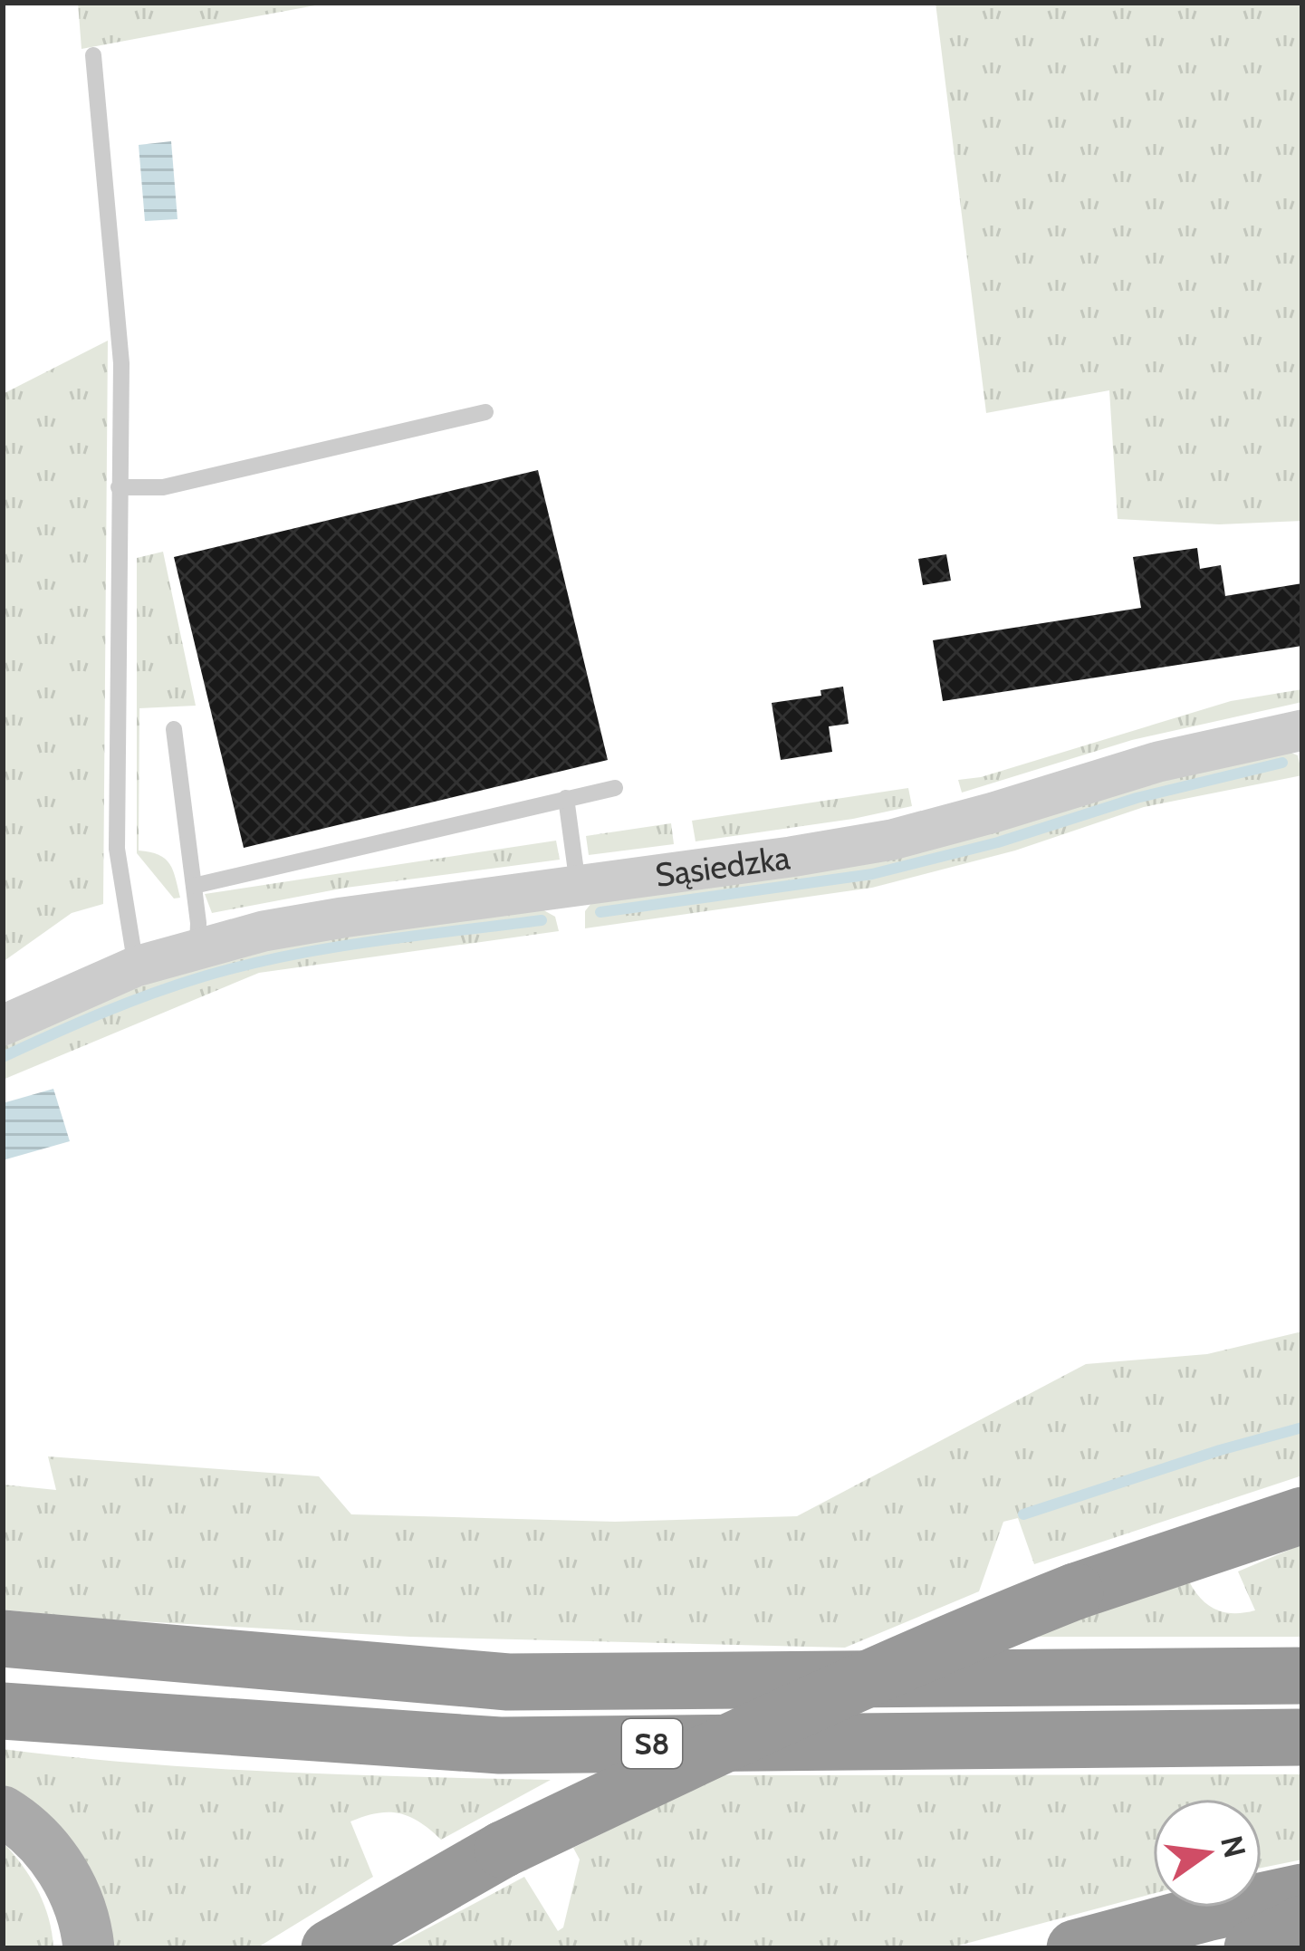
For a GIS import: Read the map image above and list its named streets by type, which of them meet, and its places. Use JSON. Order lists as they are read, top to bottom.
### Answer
{
  "streets": {
    "highway": ["S8"],
    "street": ["Sąsiedzka"]
  },
  "north": "right"
}
